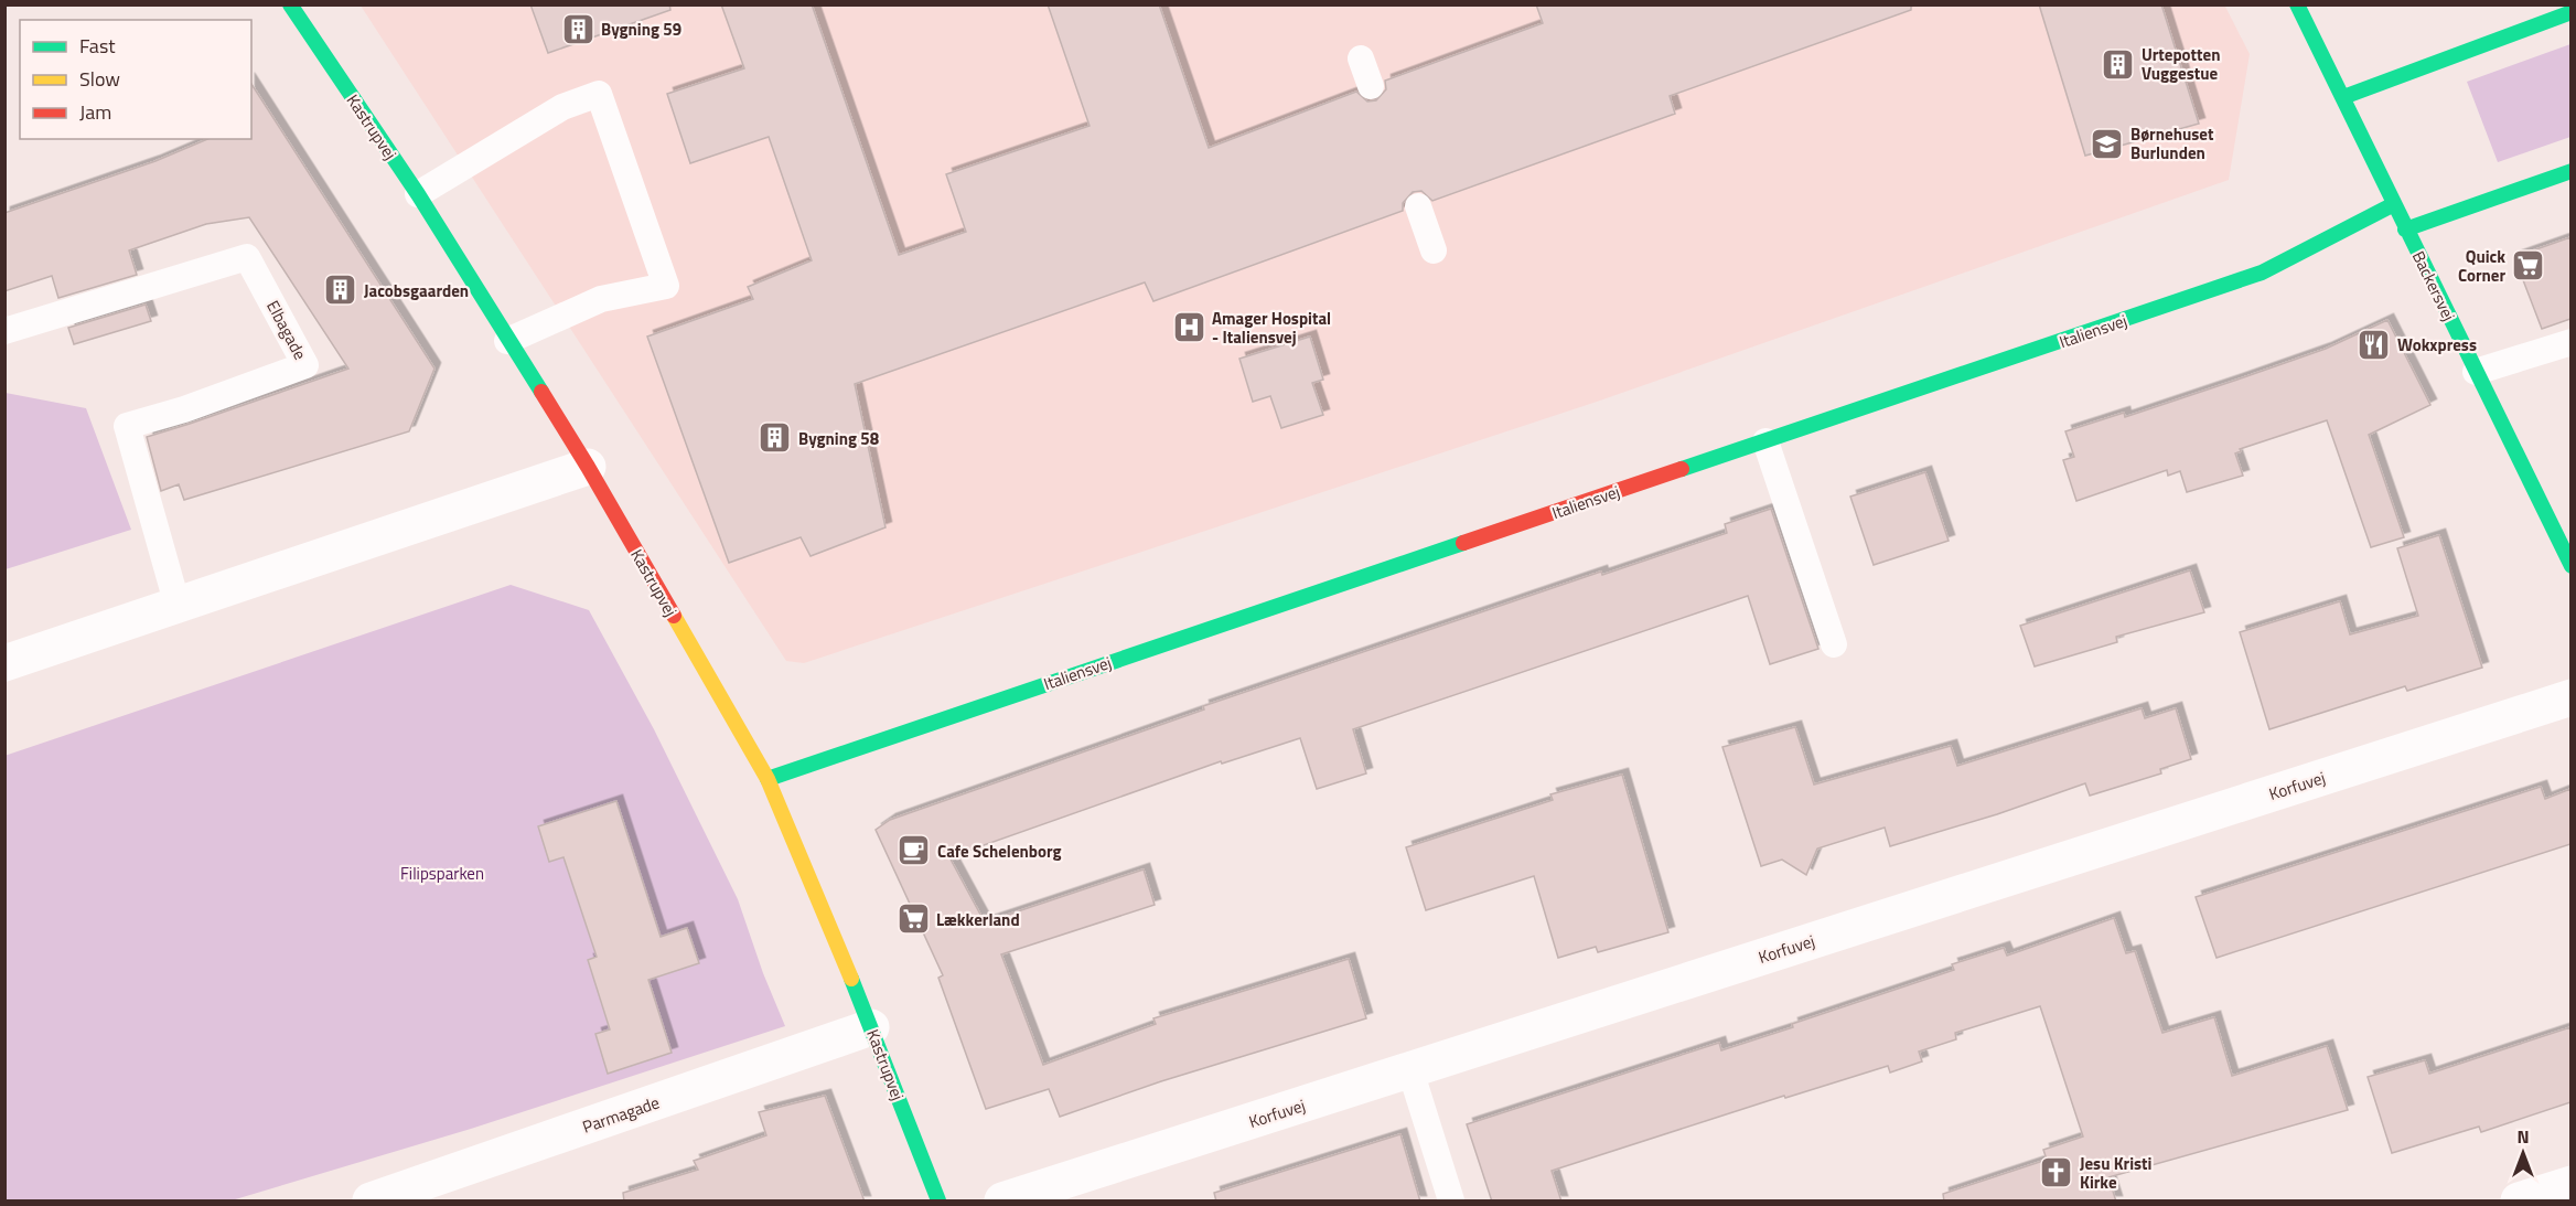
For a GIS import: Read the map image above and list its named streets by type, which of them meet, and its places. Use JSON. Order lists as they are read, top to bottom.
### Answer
{
  "streets": {
    "street": [
      "Kastrupvej",
      "Backersvej",
      "Italiensvej",
      "Korfuvej",
      "Parmagade"
    ],
    "lane": ["Elbagade"]
  },
  "crossings": [
    ["Kastrupvej", "Italiensvej"],
    ["Kastrupvej", "Parmagade"],
    ["Backersvej", "Italiensvej"]
  ],
  "parks": ["Filipsparken"],
  "places": {
    "building": [
      "Bygning 59",
      "Urtepotten Vuggestue",
      "Jacobsgaarden",
      "Bygning 58"
    ],
    "school or university": ["Børnehuset Burlunden"],
    "supermarket": ["Quick Corner", "Lækkerland"],
    "hospital": ["Amager Hospital - Italiensvej"],
    "restaurant": ["Wokxpress"],
    "cafe": ["Cafe Schelenborg"],
    "church": ["Jesu Kristi Kirke"]
  },
  "legend": ["Fast", "Slow", "Jam"],
  "north": "top"
}
